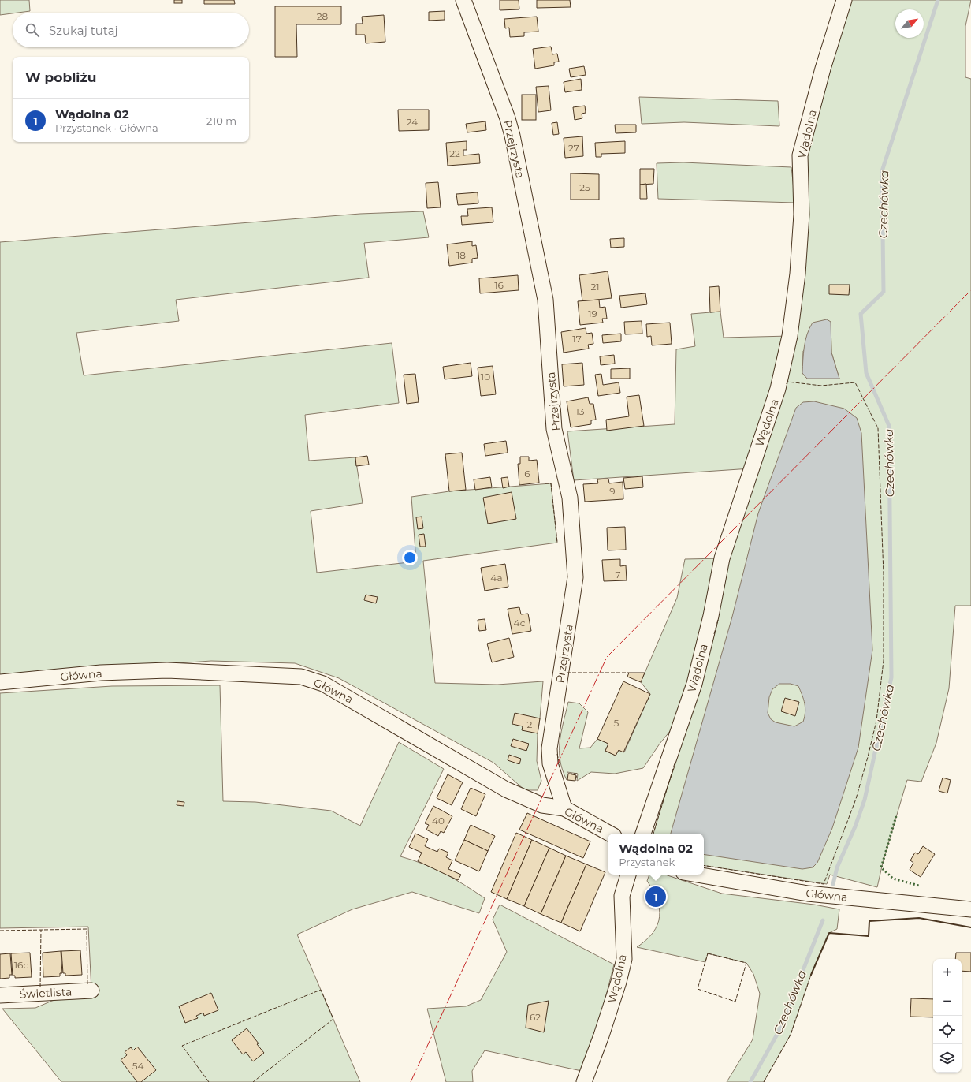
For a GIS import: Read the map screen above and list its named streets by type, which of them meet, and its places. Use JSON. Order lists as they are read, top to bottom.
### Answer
{
  "streets": {
    "street": [
      "Wądolna",
      "Przejrzysta",
      "Główna",
      "Świetlista"
    ]
  },
  "crossings": [
    ["Przejrzysta", "Główna"]
  ],
  "water": ["Czechówka"],
  "house_numbers": [
    "28",
    "24",
    "27",
    "22",
    "25",
    "18",
    "16",
    "21",
    "19",
    "17",
    "10",
    "13",
    "6",
    "9",
    "7",
    "4a",
    "4c",
    "5",
    "2",
    "40",
    "16c",
    "62",
    "54"
  ],
  "north": "top right",
  "page": {
    "search": "Szukaj tutaj",
    "heading": "W pobliżu",
    "list": [
      {
        "mark": "1",
        "name": "Wądolna 02",
        "note": "Przystanek · Główna",
        "value": "210 m"
      }
    ],
    "popup": ["Wądolna 02", "Przystanek"],
    "pins": "1",
    "map_buttons": ["+", "−"]
  }
}
